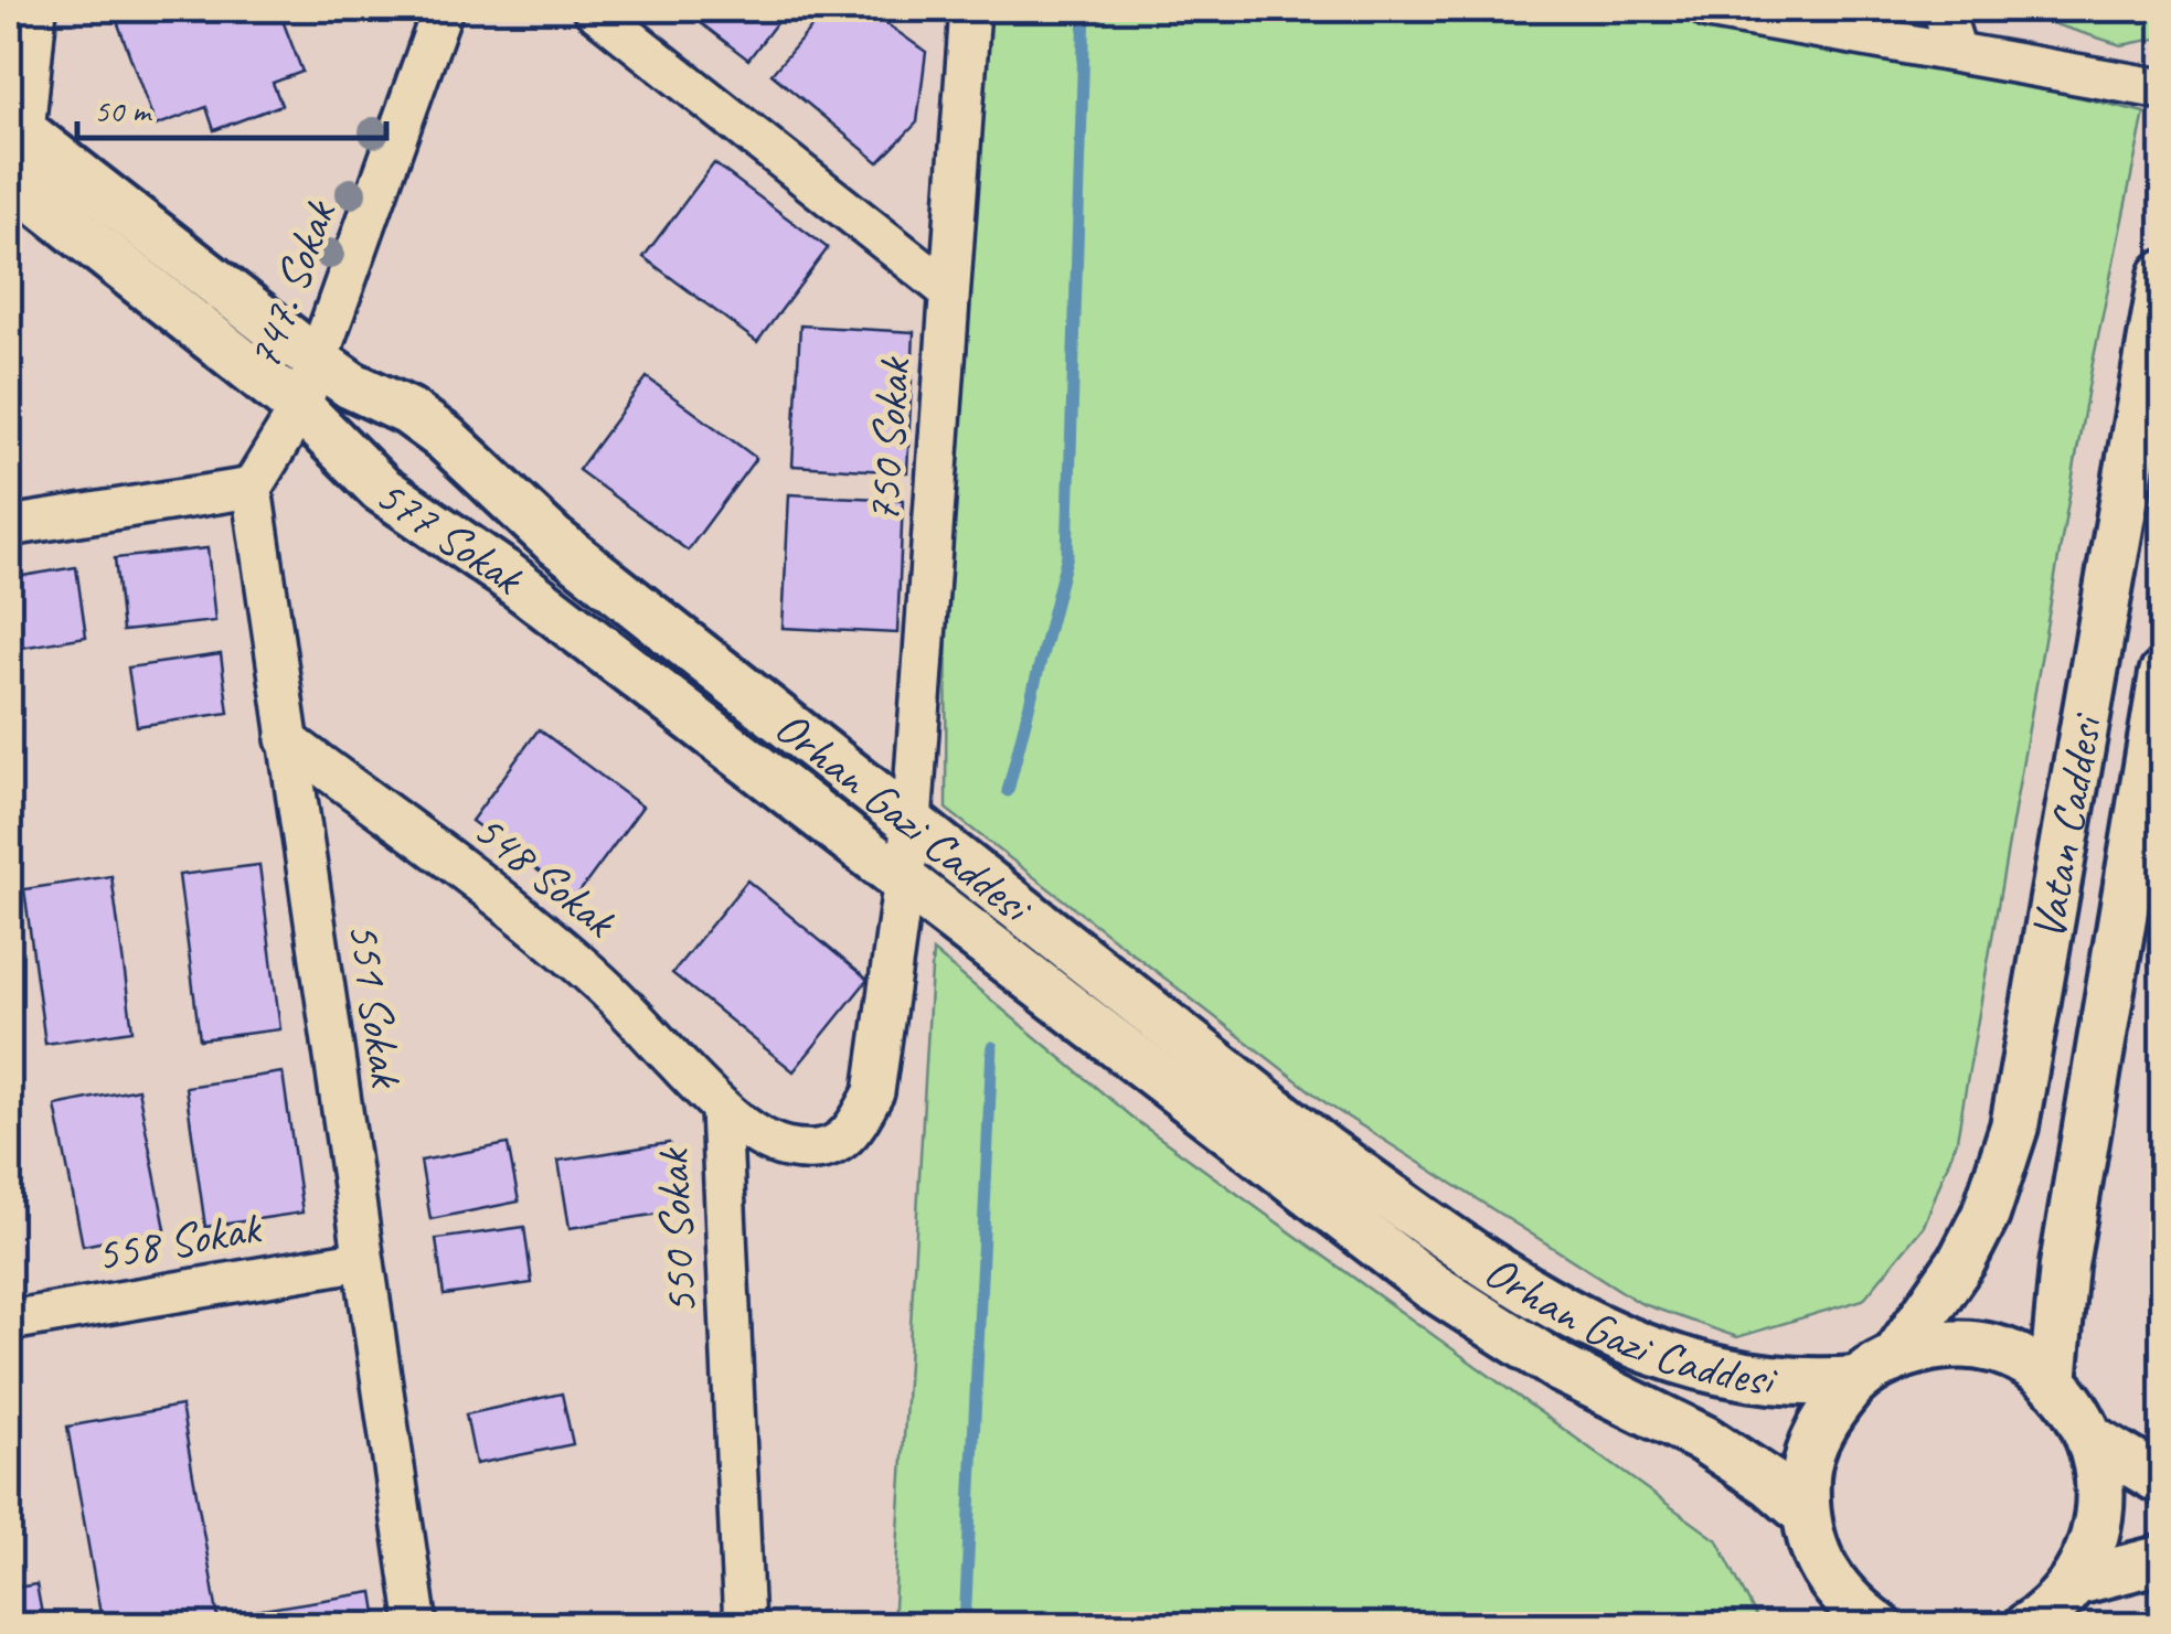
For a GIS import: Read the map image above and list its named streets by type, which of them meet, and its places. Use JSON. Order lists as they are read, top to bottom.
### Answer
{
  "streets": {
    "street": [
      "747. Sokak",
      "750 Sokak",
      "577 Sokak",
      "Orhan Gazi Caddesi",
      "Vatan Caddesi",
      "548 Sokak",
      "551 Sokak",
      "550 Sokak",
      "558 Sokak"
    ]
  },
  "crossings": [
    ["747. Sokak", "577 Sokak"],
    ["747. Sokak", "Orhan Gazi Caddesi"],
    ["750 Sokak", "577 Sokak"],
    ["750 Sokak", "Orhan Gazi Caddesi"],
    ["750 Sokak", "550 Sokak"],
    ["577 Sokak", "Orhan Gazi Caddesi"],
    ["577 Sokak", "550 Sokak"],
    ["Orhan Gazi Caddesi", "Vatan Caddesi"],
    ["Orhan Gazi Caddesi", "550 Sokak"],
    ["548 Sokak", "551 Sokak"],
    ["548 Sokak", "550 Sokak"],
    ["551 Sokak", "558 Sokak"]
  ],
  "scale_bar": "50 m"
}
